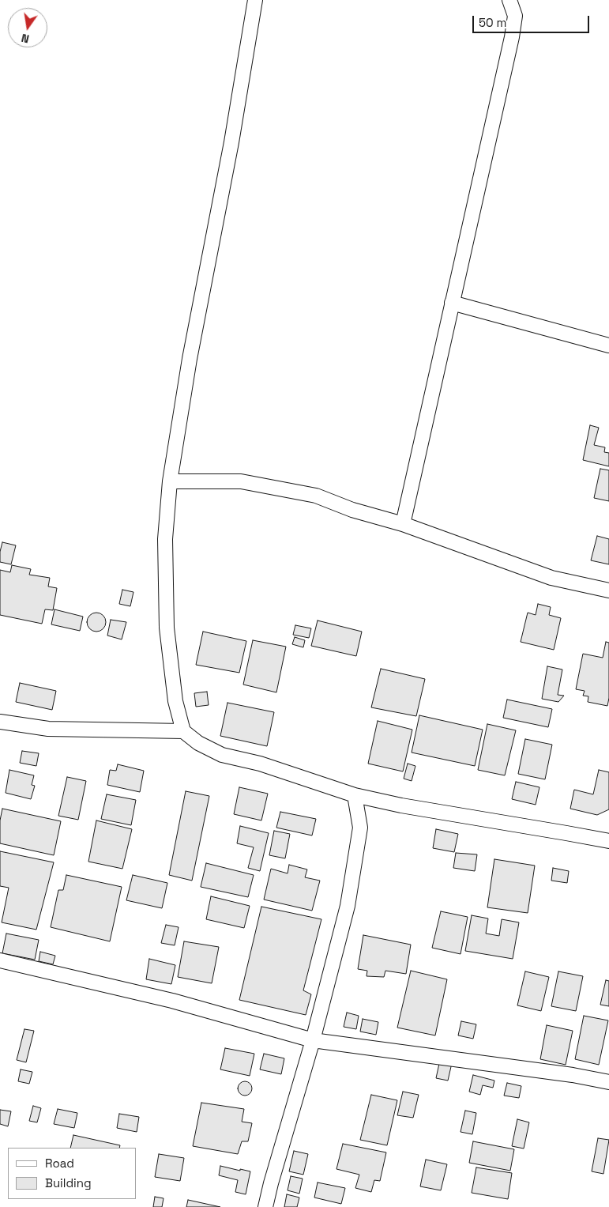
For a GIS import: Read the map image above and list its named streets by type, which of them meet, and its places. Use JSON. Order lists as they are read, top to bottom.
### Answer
{
  "legend": ["Road", "Building"],
  "scale_bar": "50 m",
  "north": "bottom"
}
